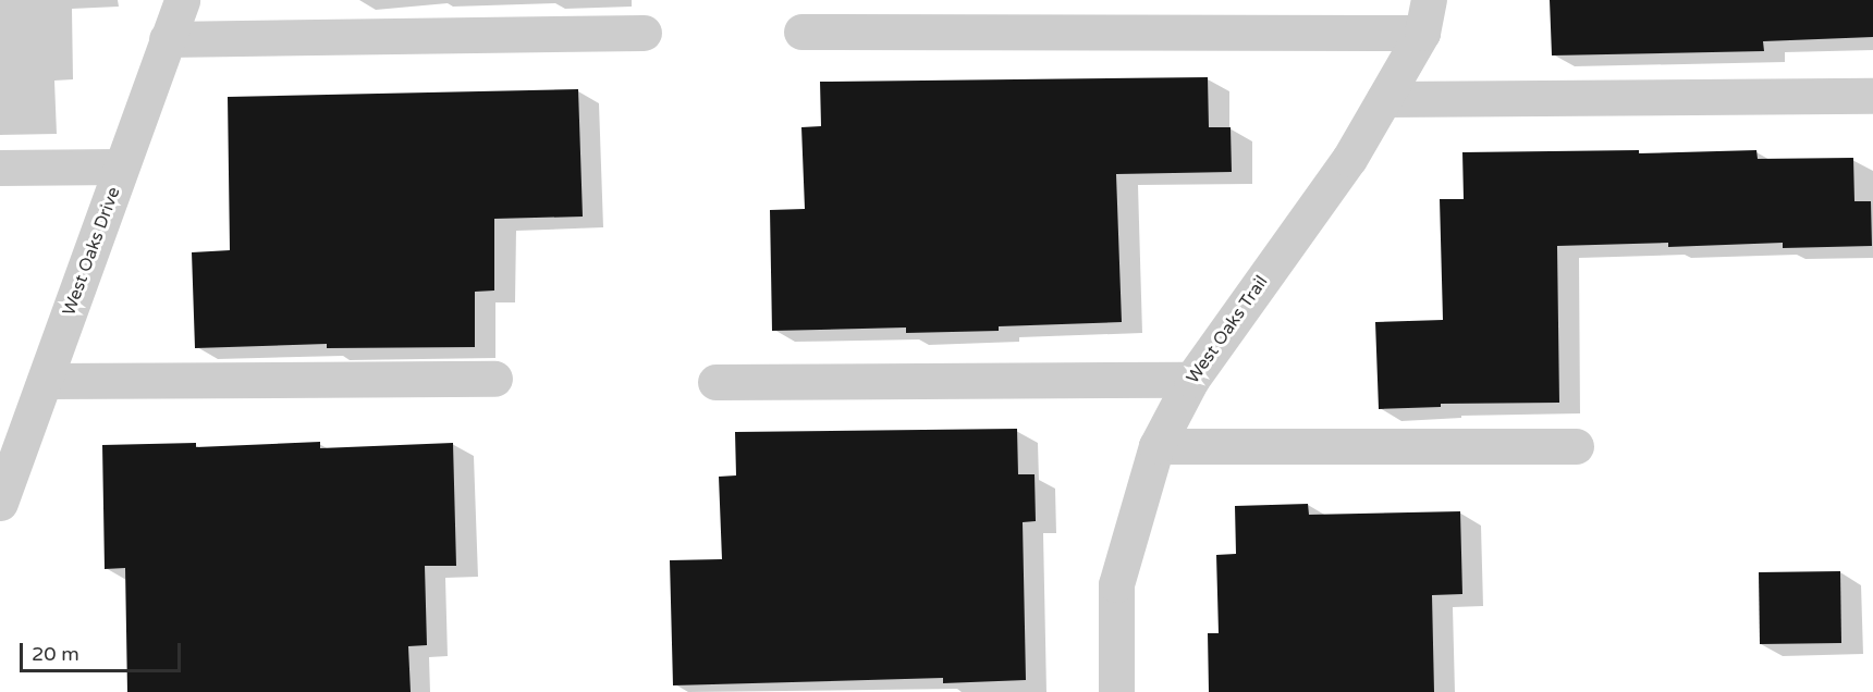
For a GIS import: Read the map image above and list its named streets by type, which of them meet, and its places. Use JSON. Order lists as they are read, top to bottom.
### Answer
{
  "streets": {
    "street": ["West Oaks Drive", "West Oaks Trail"]
  },
  "scale_bar": "20 m"
}
